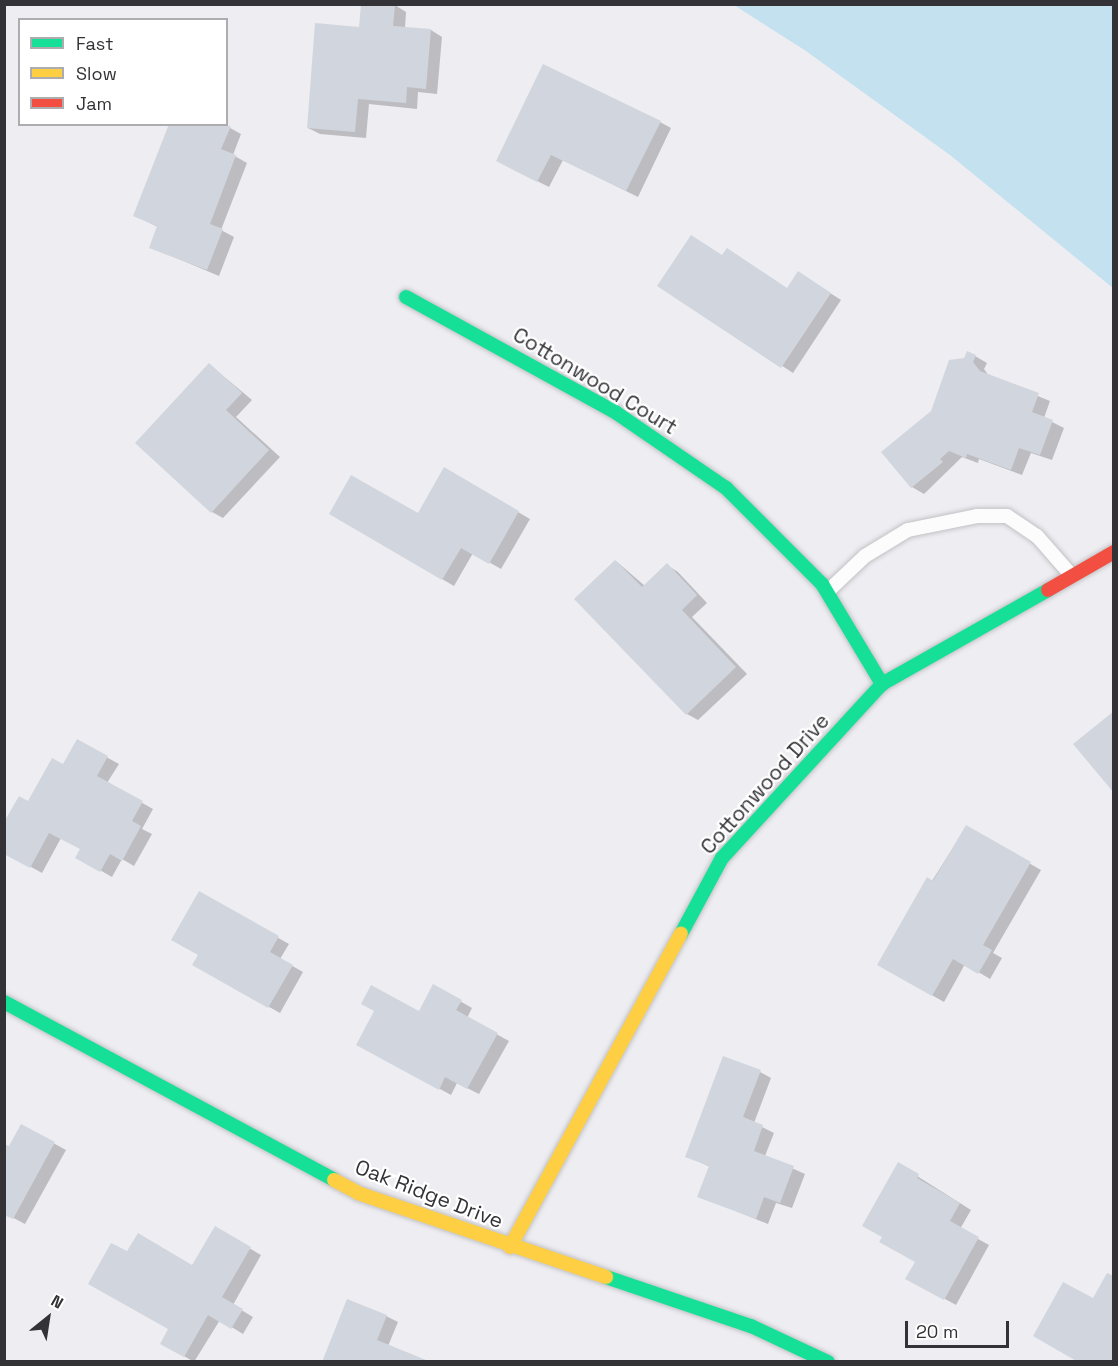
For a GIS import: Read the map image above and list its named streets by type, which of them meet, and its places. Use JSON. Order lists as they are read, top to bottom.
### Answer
{
  "streets": {
    "street": ["Cottonwood Court", "Cottonwood Drive", "Oak Ridge Drive"]
  },
  "crossings": [
    ["Cottonwood Court", "Cottonwood Drive"],
    ["Cottonwood Drive", "Oak Ridge Drive"]
  ],
  "legend": ["Fast", "Slow", "Jam"],
  "scale_bar": "20 m",
  "north": "top right"
}
